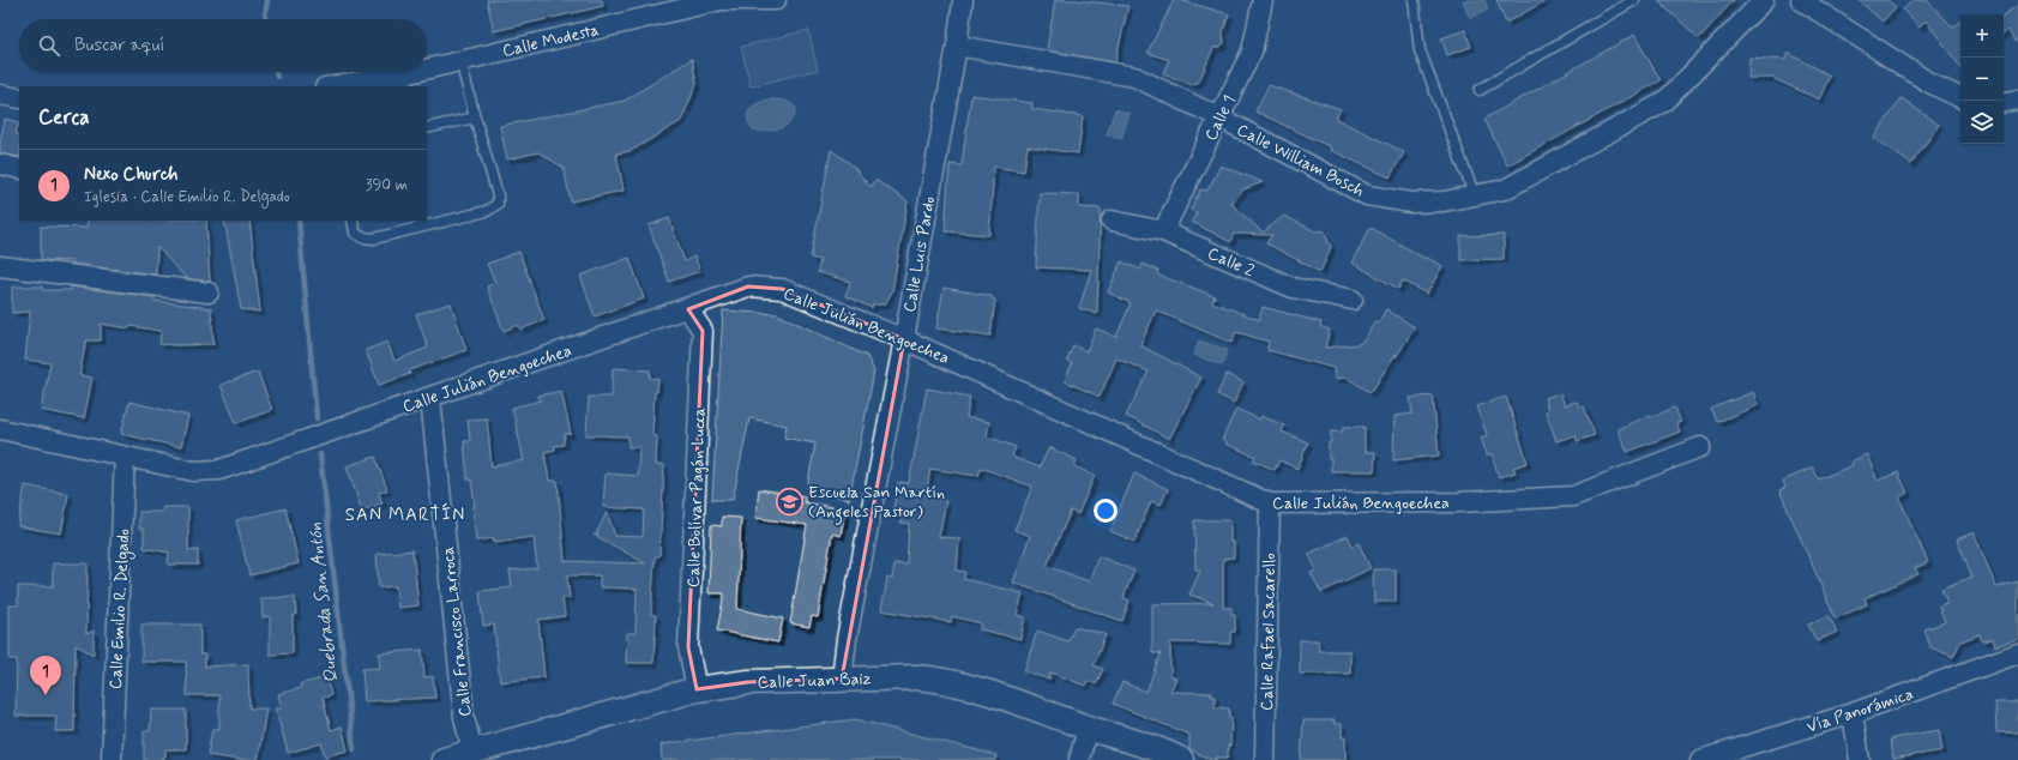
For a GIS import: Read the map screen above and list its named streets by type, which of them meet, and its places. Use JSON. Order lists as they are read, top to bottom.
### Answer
{
  "streets": {
    "street": [
      "Calle Modesta",
      "Calle 1",
      "Calle William Bosch",
      "Calle Luis Pardo",
      "Calle 2",
      "Calle Julián Bengoechea",
      "Calle Bolívar Pagán Lucca",
      "Calle Emilio R. Delgado",
      "Calle Francisco Larroca",
      "Calle Rafael Sacarello",
      "Calle Juan Baiz",
      "Vía Panorámica"
    ]
  },
  "crossings": [
    ["Calle 1", "Calle William Bosch"],
    ["Calle 1", "Calle 2"],
    ["Calle William Bosch", "Calle Luis Pardo"],
    ["Calle Luis Pardo", "Calle Julián Bengoechea"],
    ["Calle Luis Pardo", "Calle Juan Baiz"],
    ["Calle Julián Bengoechea", "Calle Bolívar Pagán Lucca"],
    ["Calle Julián Bengoechea", "Calle Emilio R. Delgado"],
    ["Calle Julián Bengoechea", "Calle Francisco Larroca"],
    ["Calle Julián Bengoechea", "Calle Rafael Sacarello"],
    ["Calle Bolívar Pagán Lucca", "Calle Juan Baiz"],
    ["Calle Francisco Larroca", "Calle Juan Baiz"]
  ],
  "districts": ["SAN MARTÍN"],
  "water": ["Quebrada San Antón"],
  "places": {
    "school or university": ["Escuela San Martín (Angeles Pastor)"]
  },
  "page": {
    "map_buttons": ["+", "−"],
    "search": "Buscar aquí",
    "heading": "Cerca",
    "list": [
      {
        "mark": "1",
        "name": "Nexo Church",
        "note": "Iglesia · Calle Emilio R. Delgado",
        "value": "390 m"
      }
    ],
    "pins": "1"
  }
}
